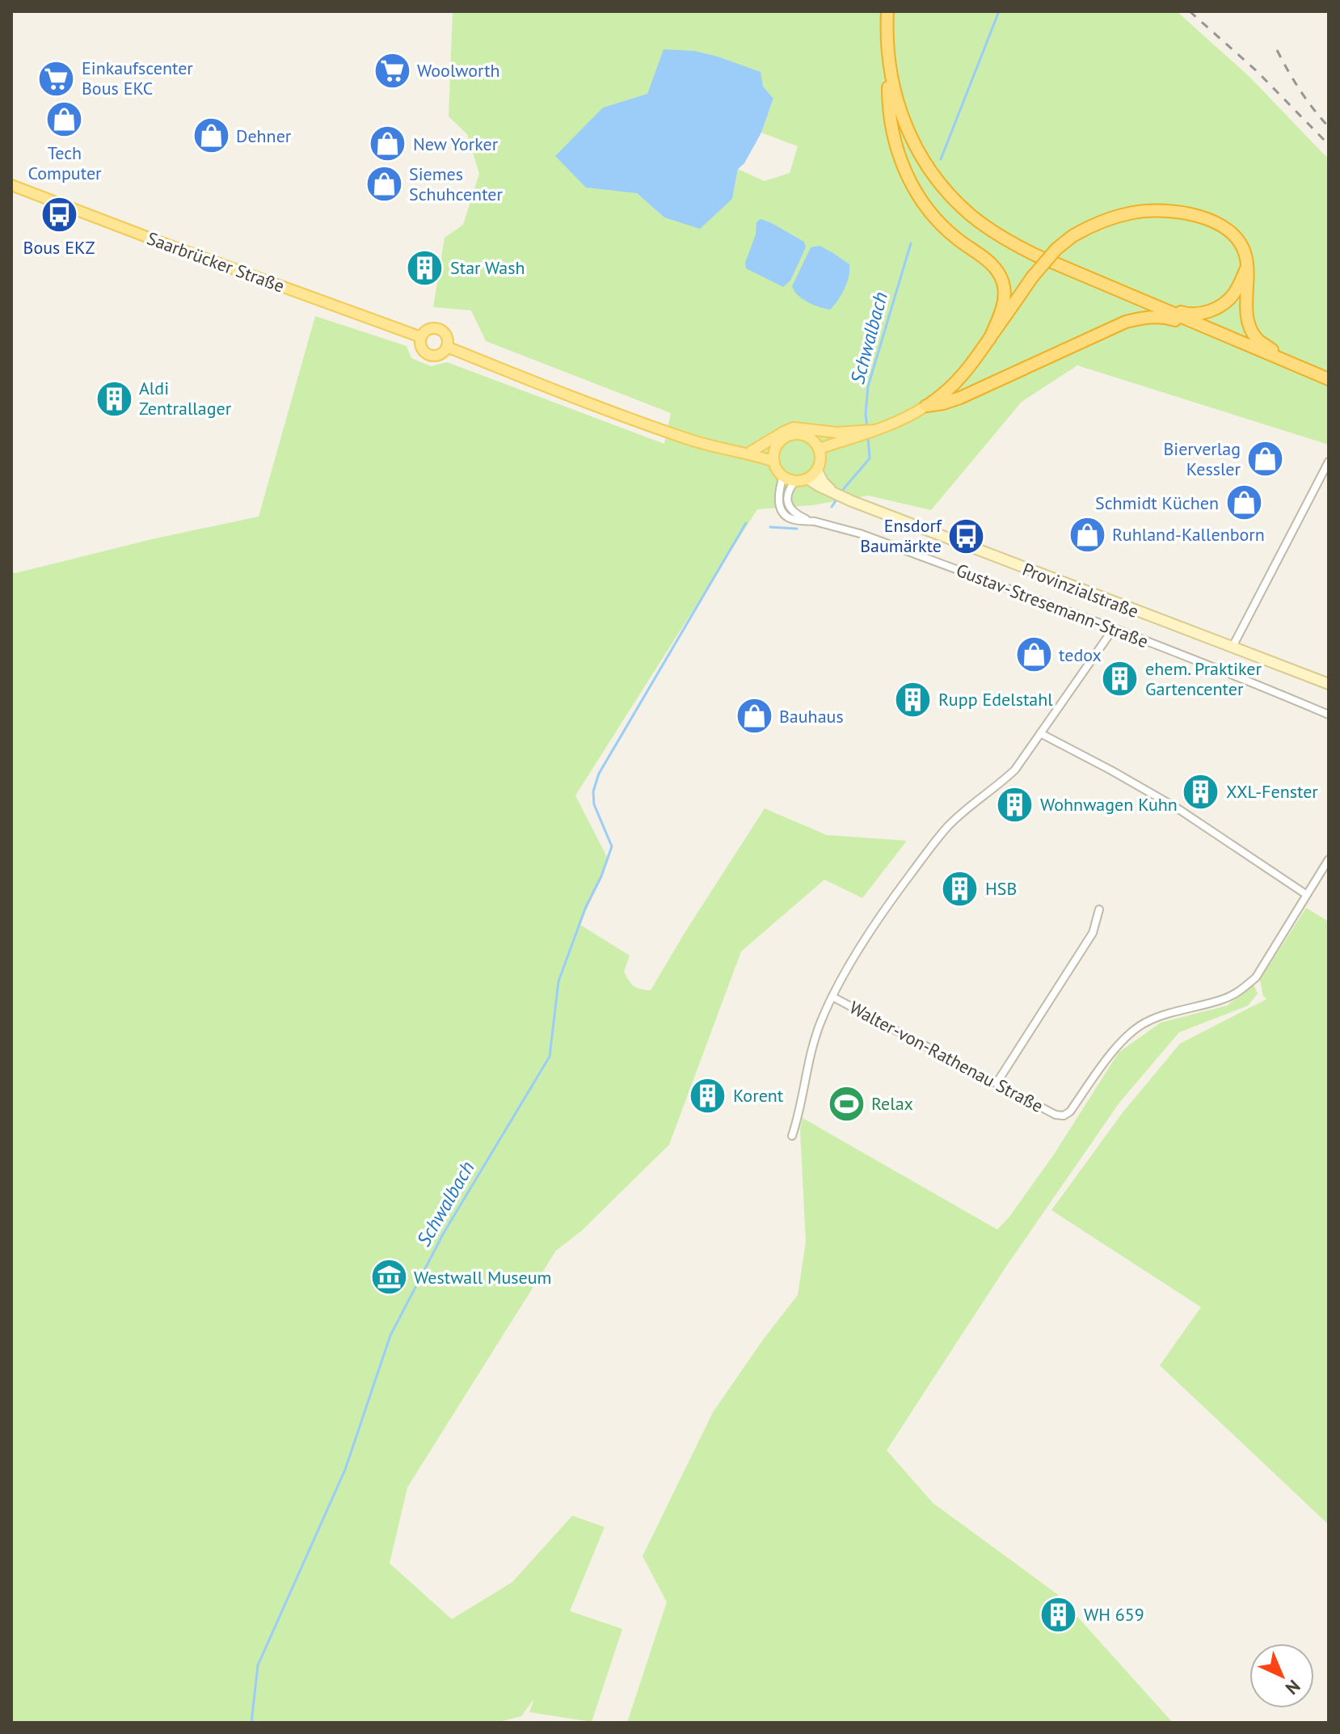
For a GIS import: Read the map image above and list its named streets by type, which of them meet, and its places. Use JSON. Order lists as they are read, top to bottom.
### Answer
{
  "streets": {
    "main road": ["Saarbrücker Straße", "Provinzialstraße"],
    "street": ["Gustav-Stresemann-Straße", "Walter-von-Rathenau Straße"]
  },
  "crossings": [
    ["Provinzialstraße", "Gustav-Stresemann-Straße"]
  ],
  "water": ["Schwalbach"],
  "places": {
    "supermarket": ["Woolworth", "Einkaufscenter Bous EKC"],
    "shop": [
      "Tech Computer",
      "Dehner",
      "New Yorker",
      "Siemes Schuhcenter",
      "Bierverlag Kessler",
      "Schmidt Küchen",
      "Ruhland-Kallenborn",
      "tedox",
      "Bauhaus"
    ],
    "bus stop": ["Bous EKZ", "Ensdorf Baumärkte"],
    "building": [
      "Star Wash",
      "Aldi Zentrallager",
      "ehem. Praktiker Gartencenter",
      "Rupp Edelstahl",
      "XXL-Fenster",
      "Wohnwagen Kuhn",
      "HSB",
      "Korent",
      "WH 659"
    ],
    "sports": ["Relax"],
    "museum": ["Westwall Museum"]
  },
  "north": "bottom right"
}
